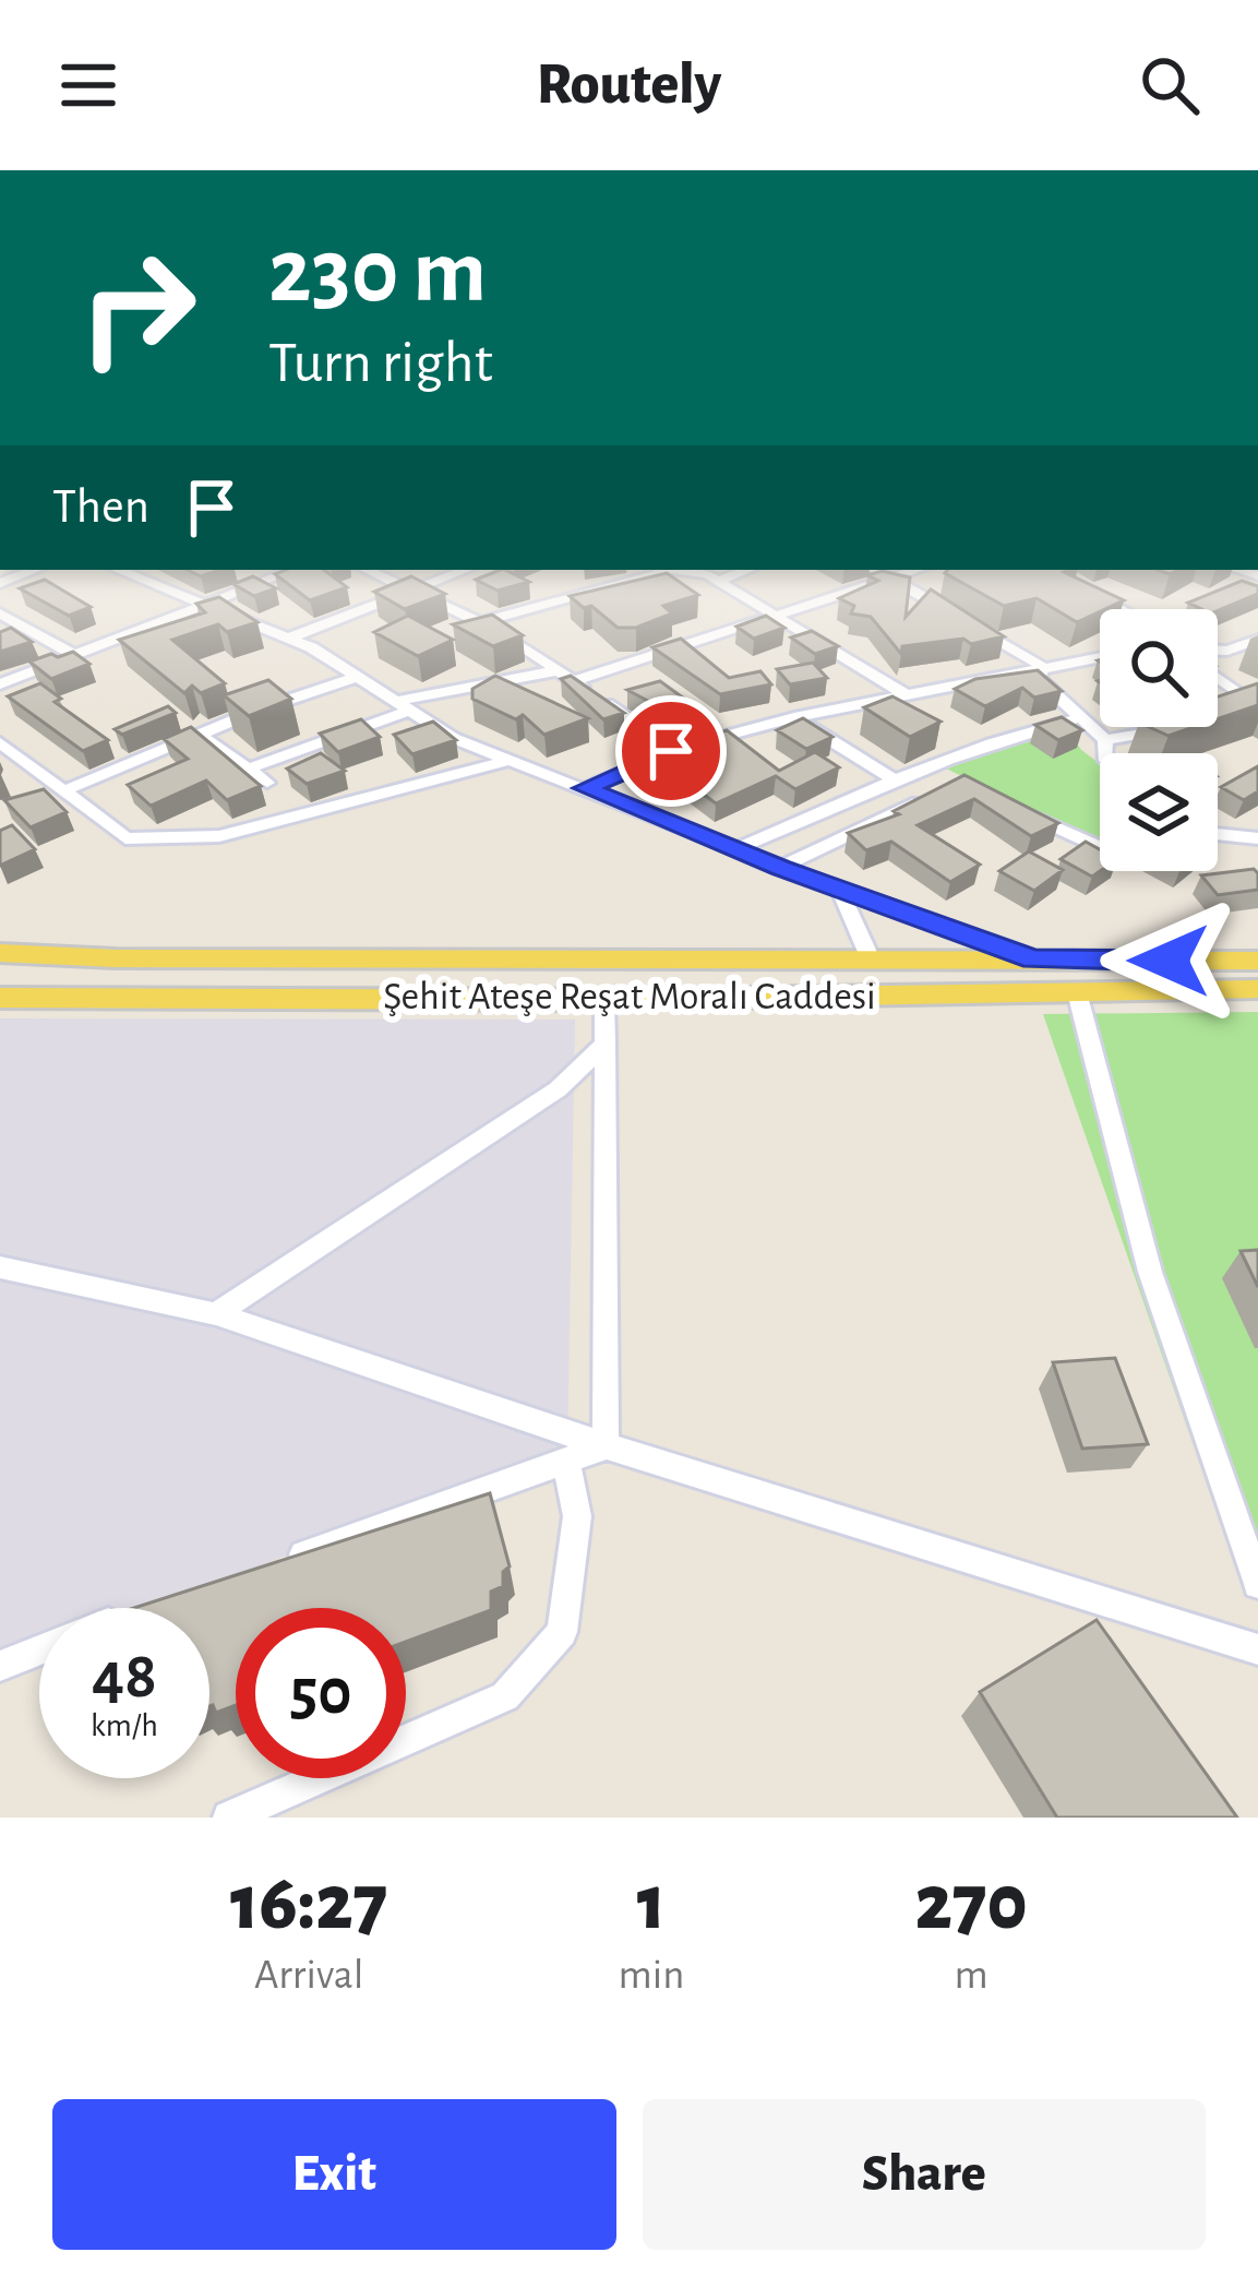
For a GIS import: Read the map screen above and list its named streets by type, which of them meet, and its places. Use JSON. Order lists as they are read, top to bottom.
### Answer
{
  "streets": {
    "main road": ["Şehit Ateşe Reşat Moralı Caddesi"]
  },
  "page": {
    "header": "Routely",
    "turn": ["230 m", "Turn right"],
    "then": "Then",
    "speed": "48 km/h",
    "limit": "50",
    "eta": [
      "16:27",
      "Arrival",
      "1",
      "min",
      "270",
      "m"
    ],
    "buttons": ["Exit", "Share"]
  }
}
